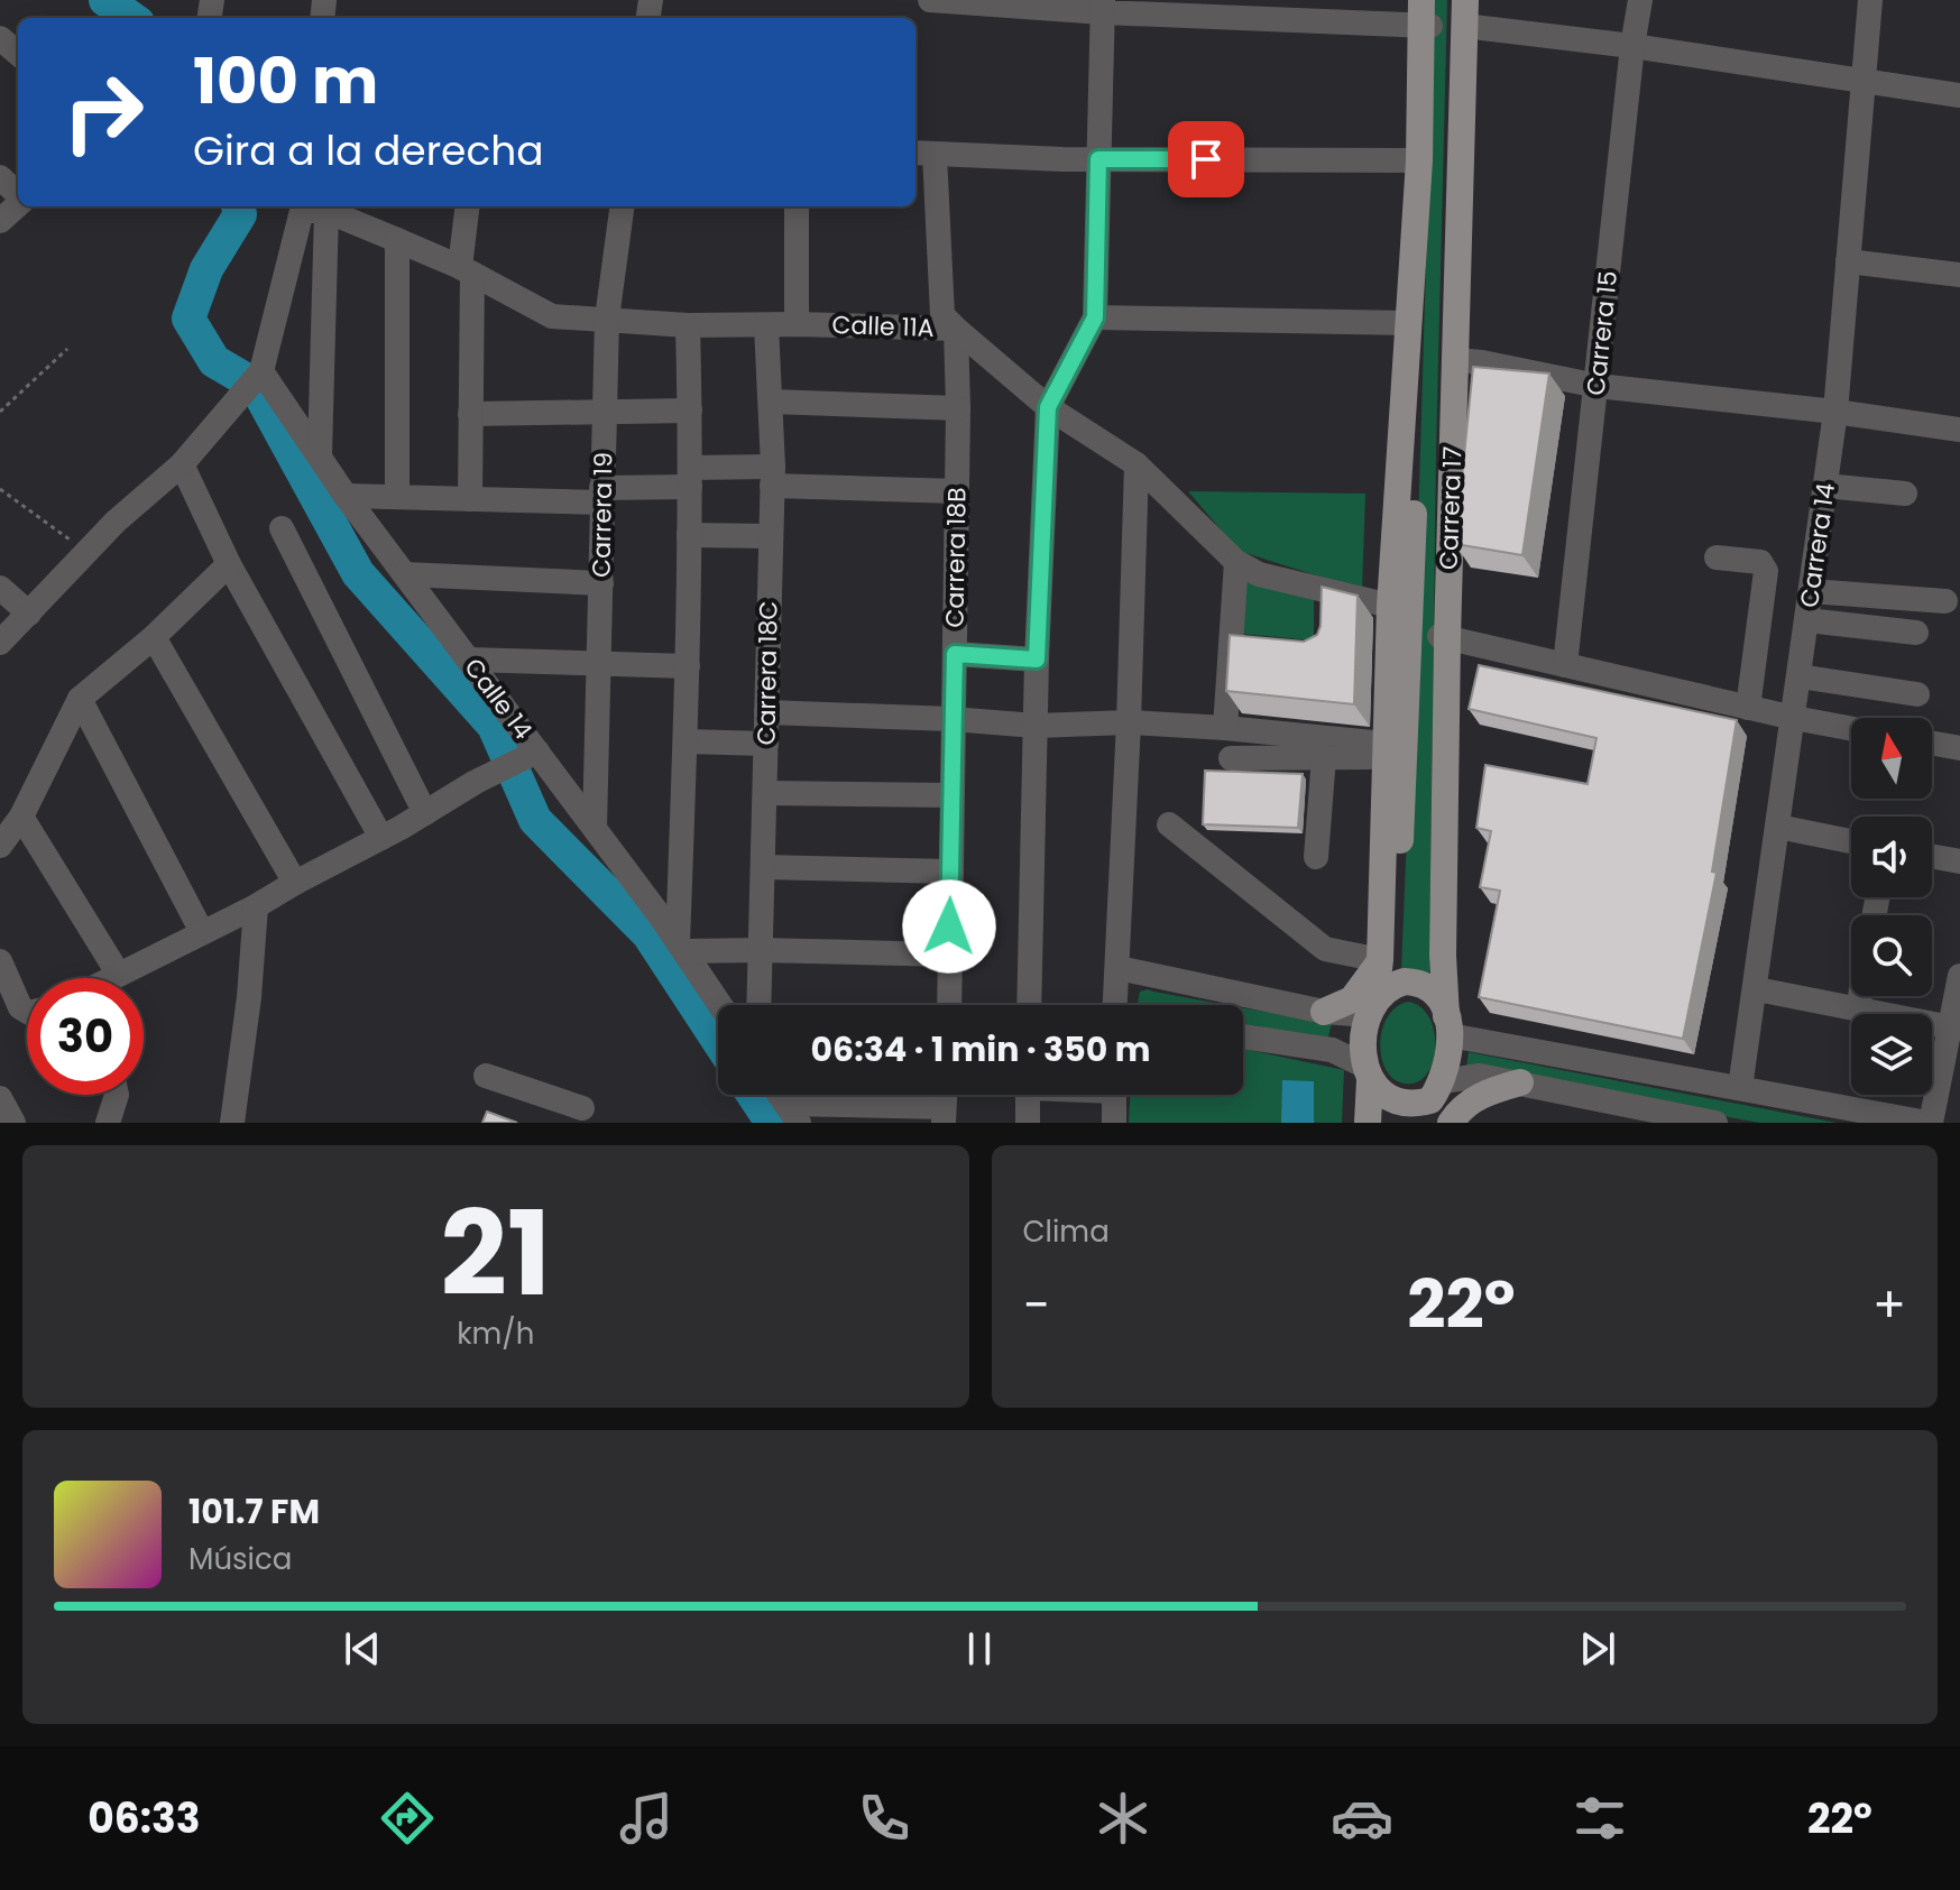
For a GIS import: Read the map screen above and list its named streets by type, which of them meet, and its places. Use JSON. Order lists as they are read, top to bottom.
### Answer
{
  "streets": {
    "main road": ["Carrera 17"],
    "street": [
      "Calle 11A",
      "Carrera 15",
      "Carrera 19",
      "Carrera 14",
      "Carrera 18B",
      "Carrera 18C",
      "Calle 14"
    ]
  },
  "crossings": [
    ["Calle 11A", "Carrera 19"],
    ["Calle 11A", "Carrera 18B"],
    ["Calle 11A", "Carrera 18C"],
    ["Carrera 19", "Calle 14"]
  ],
  "north": "top",
  "page": {
    "turn": ["100 m", "Gira a la derecha"],
    "limit": "30",
    "trip": "06:34 · 1 min · 350 m",
    "tile": [
      ["21", "km/h"],
      "Clima"
    ],
    "heat": ["−", "22°", "+"],
    "song": ["101.7 FM", "Música"],
    "tabs": ["06:33", "22°"]
  }
}
